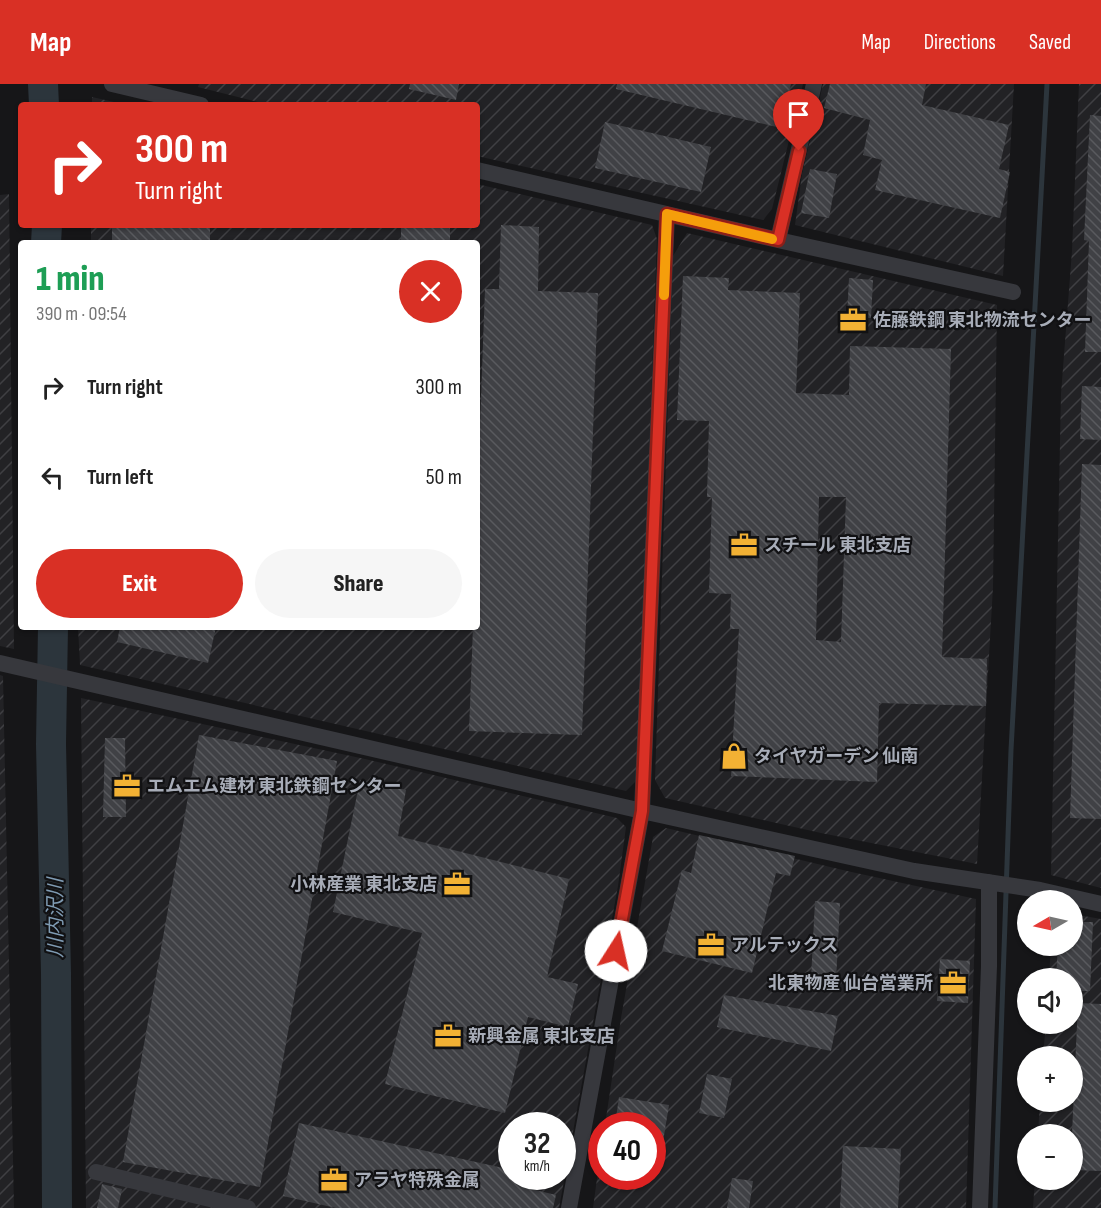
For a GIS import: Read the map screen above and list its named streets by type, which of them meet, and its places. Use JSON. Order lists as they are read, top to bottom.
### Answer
{
  "water": ["川内沢川"],
  "places": {
    "office": [
      "佐藤鉄鋼 東北物流センター",
      "スチール 東北支店",
      "エムエム建材 東北鉄鋼センター",
      "小林産業 東北支店",
      "アルテックス",
      "北東物産 仙台営業所",
      "新興金属 東北支店",
      "アラヤ特殊金属"
    ],
    "shop": ["タイヤガーデン 仙南"]
  },
  "north": "left",
  "page": {
    "header": "Map",
    "nav": ["Map", "Directions", "Saved"],
    "turn": ["300 m", "Turn right"],
    "heading": ["1 min", "390 m · 09:54"],
    "list": [
      {
        "name": "Turn right",
        "value": "300 m"
      },
      {
        "name": "Turn left",
        "value": "50 m"
      }
    ],
    "buttons": ["Exit", "Share"],
    "map_buttons": ["+", "−"],
    "speed": "32 km/h",
    "limit": "40"
  }
}
